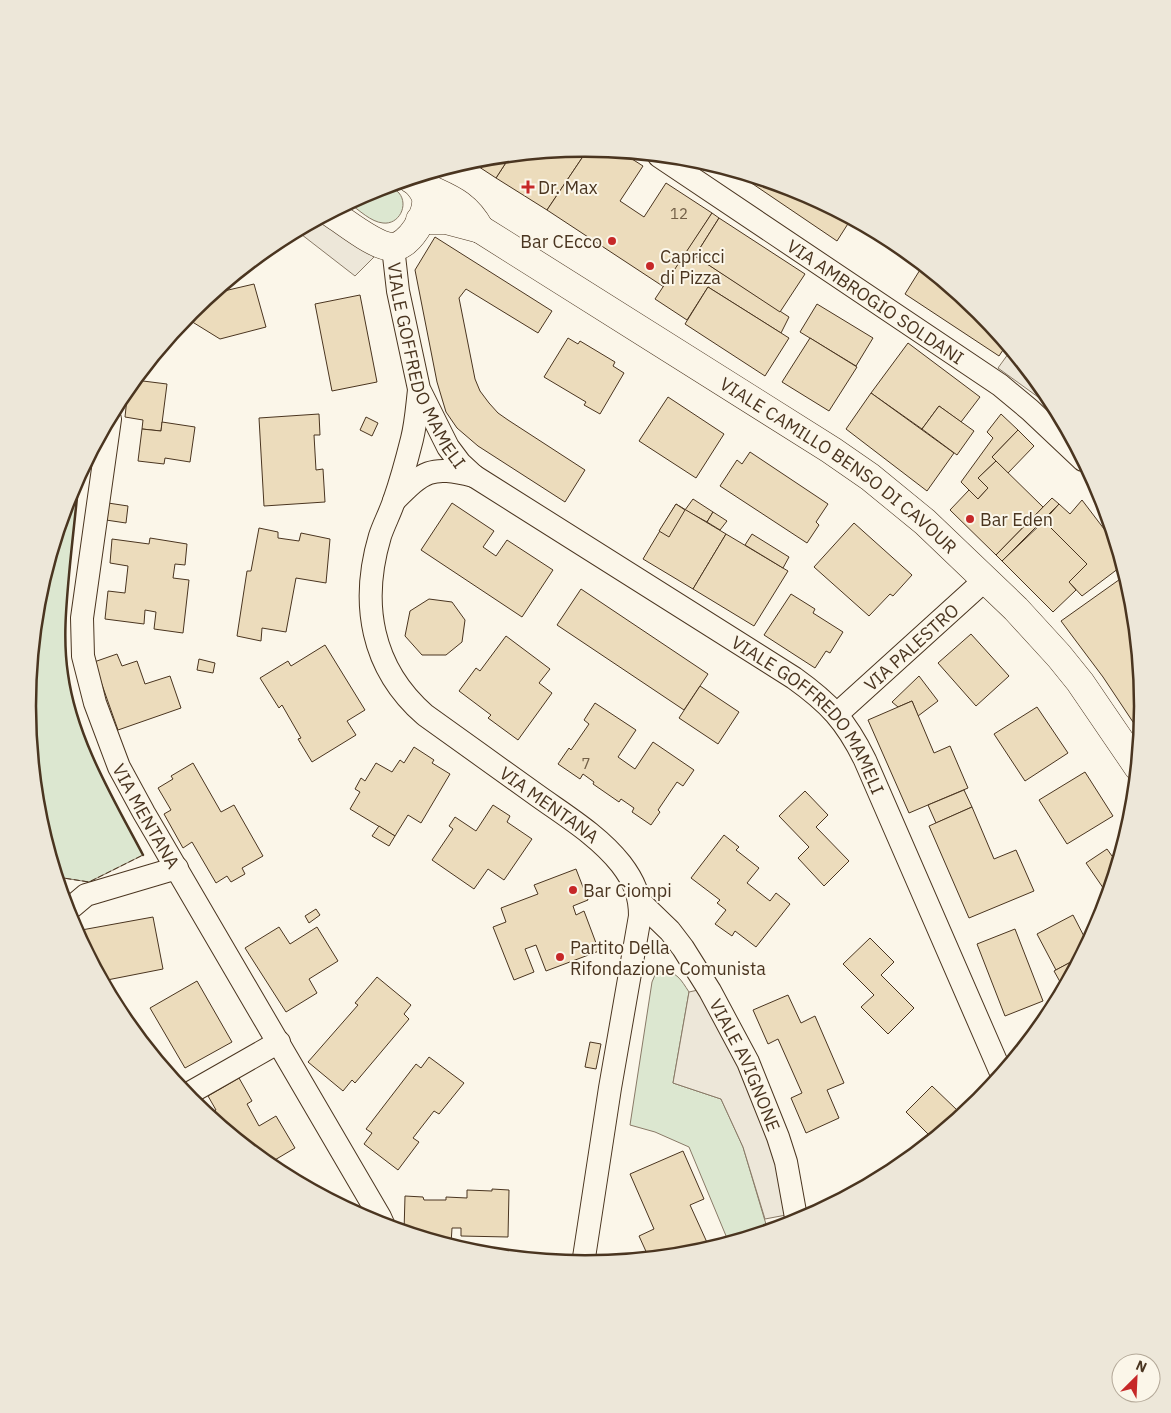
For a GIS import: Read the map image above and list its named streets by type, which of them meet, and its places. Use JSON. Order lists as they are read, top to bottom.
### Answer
{
  "streets": {
    "main road": ["VIALE CAMILLO BENSO DI CAVOUR"],
    "street": [
      "VIA AMBROGIO SOLDANI",
      "VIALE GOFFREDO MAMELI",
      "VIA PALESTRO",
      "VIA MENTANA",
      "VIALE AVIGNONE"
    ]
  },
  "crossings": [
    ["VIALE GOFFREDO MAMELI", "VIALE CAMILLO BENSO DI CAVOUR"],
    ["VIALE GOFFREDO MAMELI", "VIA PALESTRO"],
    ["VIALE GOFFREDO MAMELI", "VIA MENTANA"],
    ["VIALE CAMILLO BENSO DI CAVOUR", "VIA PALESTRO"],
    ["VIA MENTANA", "VIALE AVIGNONE"]
  ],
  "places": {
    "health": ["Dr. Max"],
    "other": [
      "Bar CEcco",
      "Capricci di Pizza",
      "Bar Eden",
      "Bar Ciompi",
      "Partito Della Rifondazione Comunista"
    ]
  },
  "house_numbers": ["12", "7"],
  "north": "top right"
}
